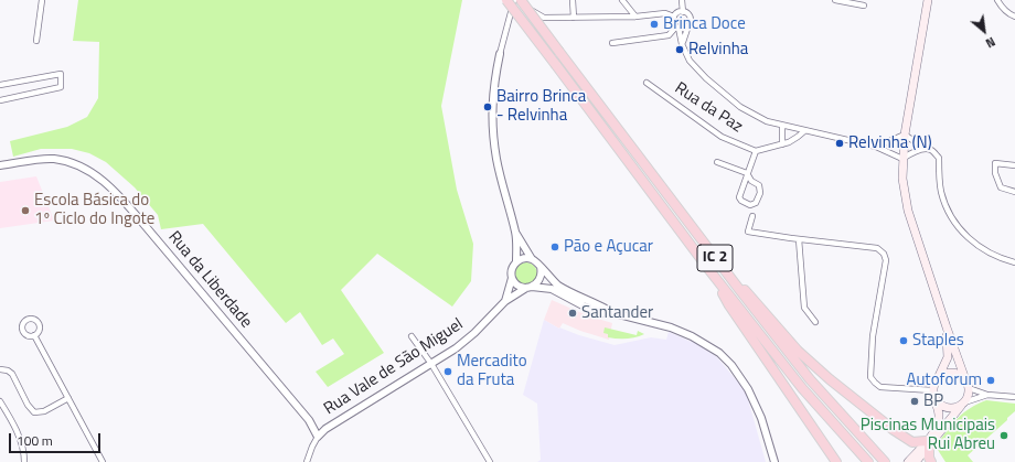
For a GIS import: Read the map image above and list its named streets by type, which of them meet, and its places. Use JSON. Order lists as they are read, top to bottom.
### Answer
{
  "streets": {
    "highway": ["IC 2"],
    "street": ["Rua da Paz", "Rua da Liberdade", "Rua Vale de São Miguel"]
  },
  "crossings": [
    ["Rua da Liberdade", "Rua Vale de São Miguel"]
  ],
  "places": [
    "Brinca Doce",
    "Relvinha",
    "Bairro Brinca - Relvinha",
    "Relvinha (N)",
    "Escola Básica do 1º Ciclo do Ingote",
    "Pão e Açucar",
    "Santander",
    "Staples",
    "Mercadito da Fruta",
    "Autoforum",
    "BP",
    "Piscinas Municipais Rui Abreu"
  ],
  "scale_bar": "100 m",
  "north": "bottom right"
}
